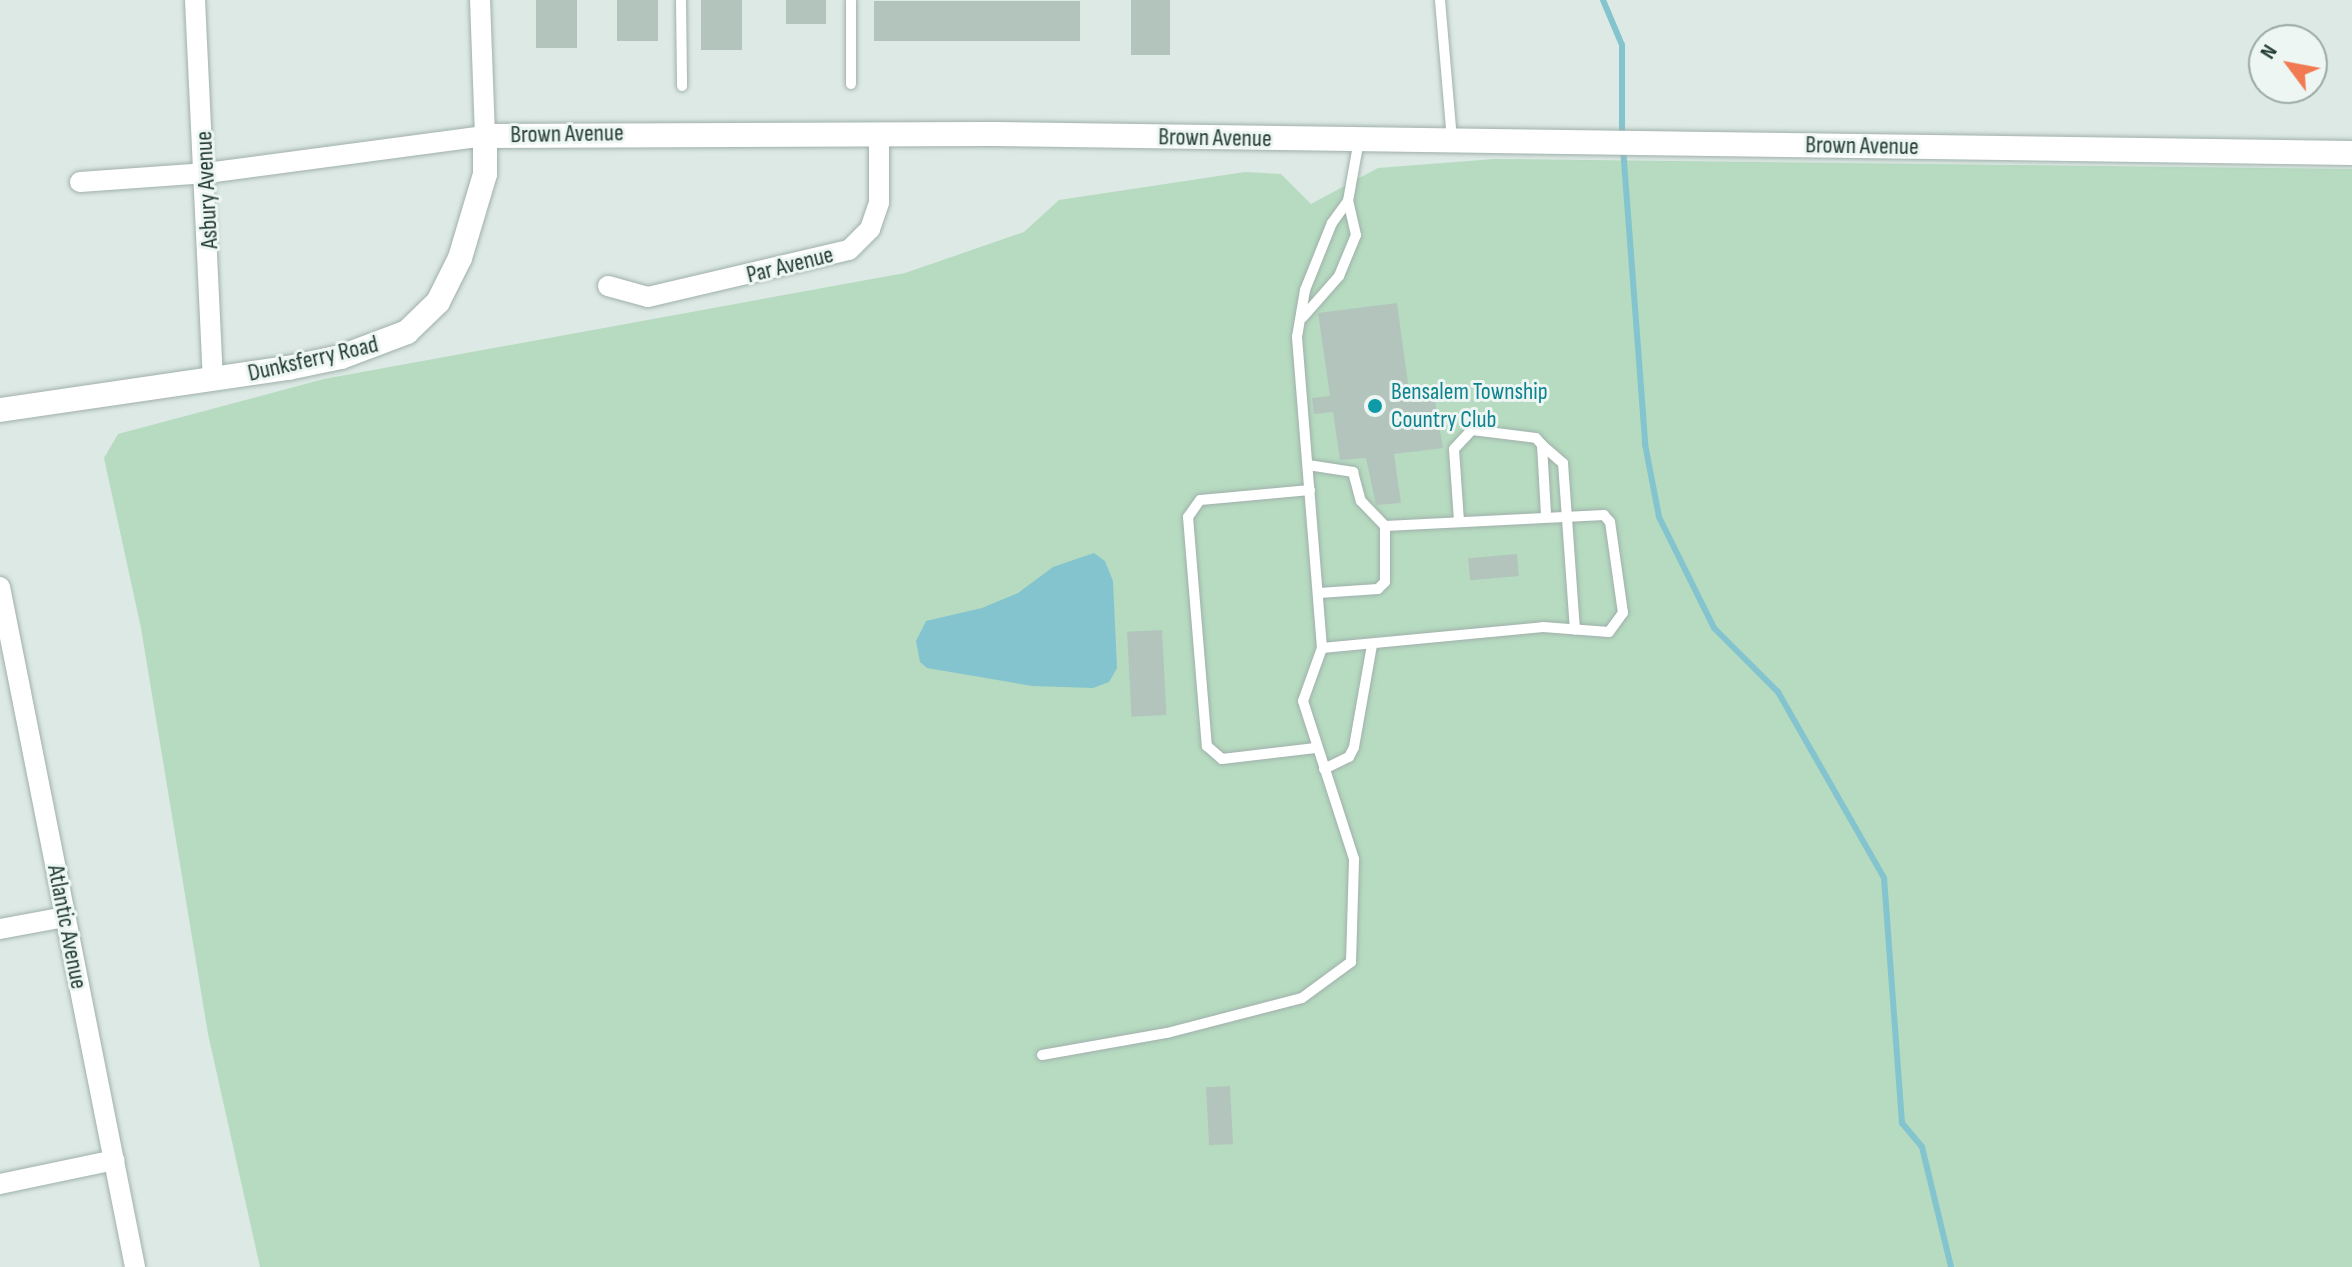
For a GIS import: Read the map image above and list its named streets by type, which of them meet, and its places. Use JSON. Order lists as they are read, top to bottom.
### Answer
{
  "streets": {
    "street": [
      "Brown Avenue",
      "Asbury Avenue",
      "Par Avenue",
      "Dunksferry Road",
      "Atlantic Avenue"
    ]
  },
  "crossings": [
    ["Brown Avenue", "Asbury Avenue"],
    ["Brown Avenue", "Par Avenue"],
    ["Brown Avenue", "Dunksferry Road"],
    ["Asbury Avenue", "Dunksferry Road"]
  ],
  "places": ["Bensalem Township Country Club"],
  "north": "top left"
}
